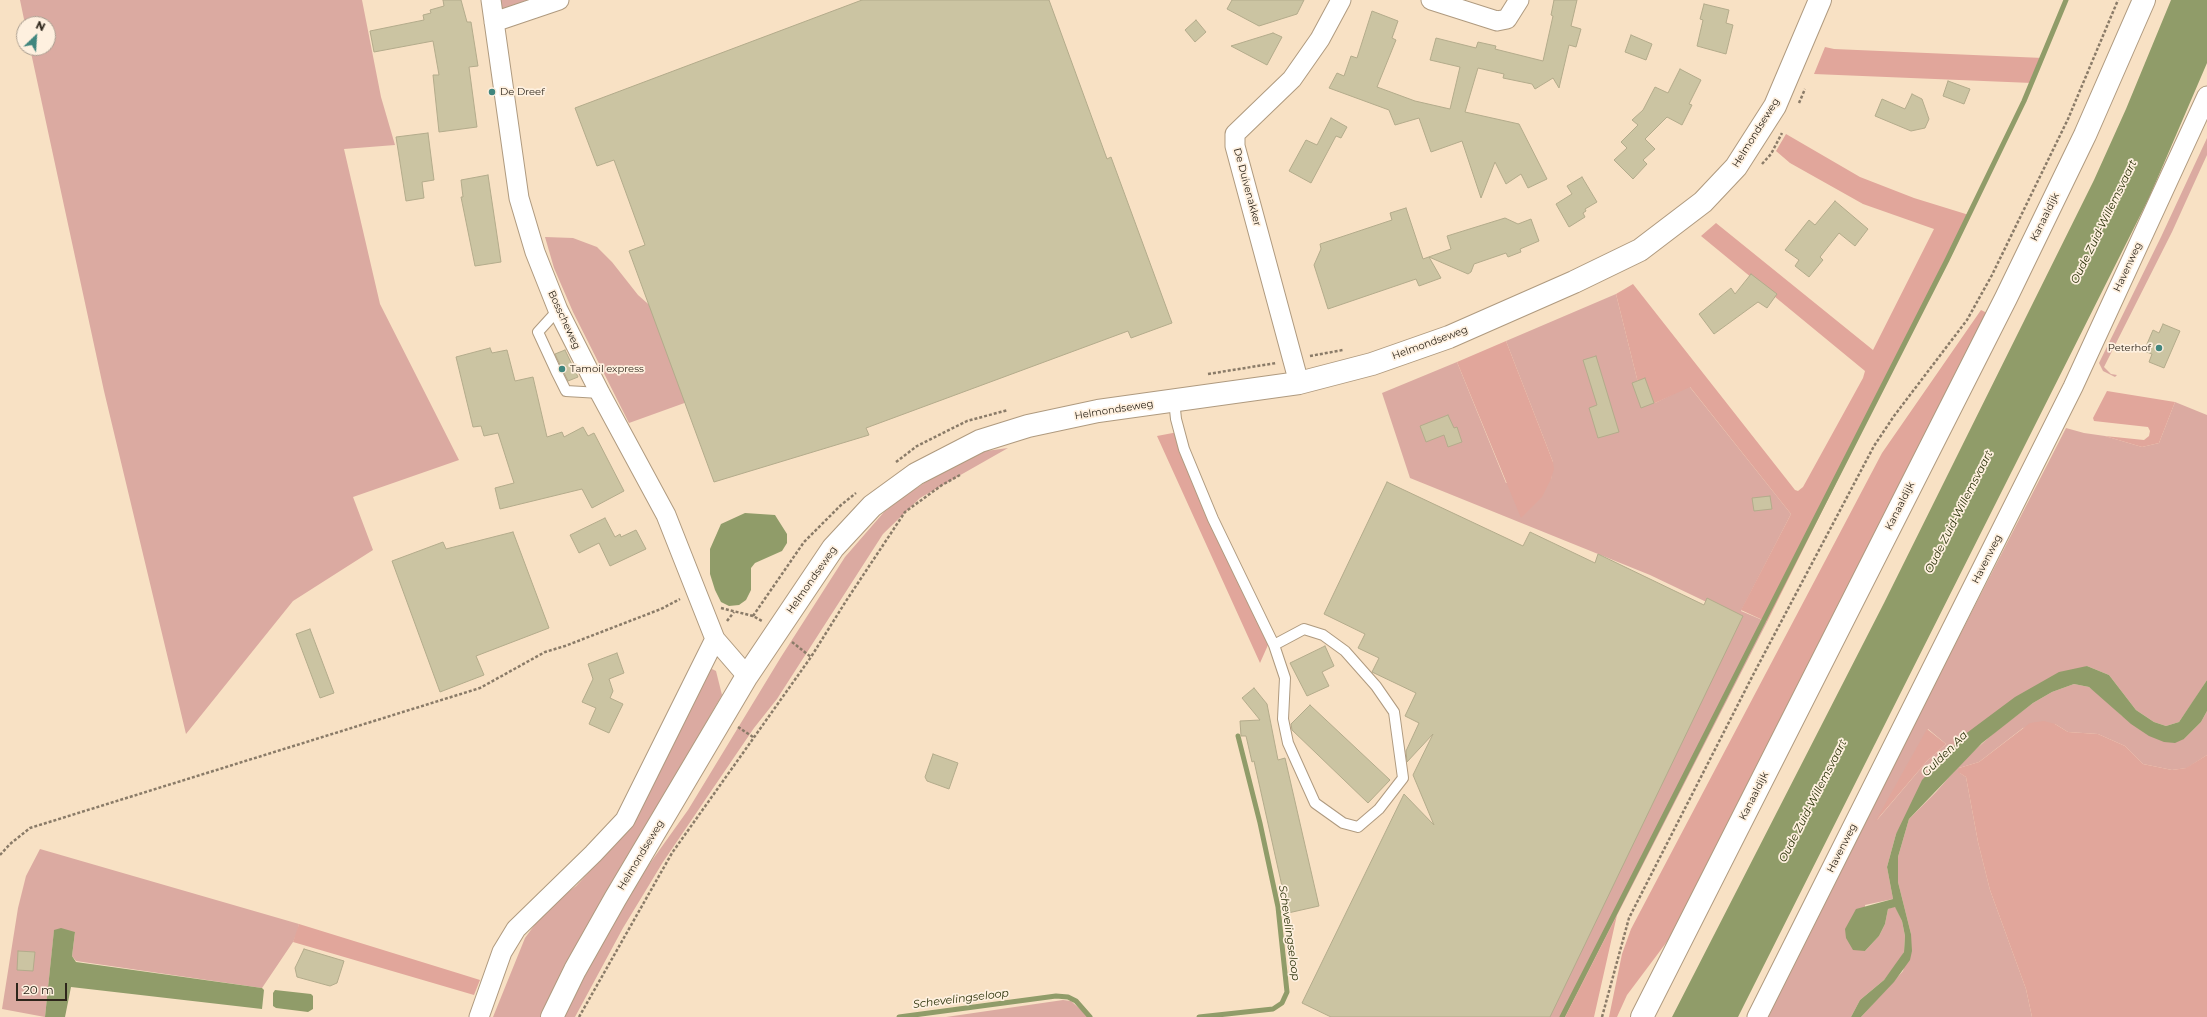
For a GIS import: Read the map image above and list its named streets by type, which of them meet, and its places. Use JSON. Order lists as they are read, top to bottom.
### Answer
{
  "streets": {
    "street": [
      "Helmondseweg",
      "De Duivenakker",
      "Kanaaldijk",
      "Havenweg",
      "Bosscheweg"
    ]
  },
  "crossings": [
    ["Helmondseweg", "De Duivenakker"],
    ["Helmondseweg", "Bosscheweg"]
  ],
  "water": ["Oude Zuid-Willemsvaart", "Gulden Aa", "Schevelingseloop"],
  "places": ["De Dreef", "Peterhof", "Tamoil express"],
  "scale_bar": "20 m",
  "north": "top right"
}
